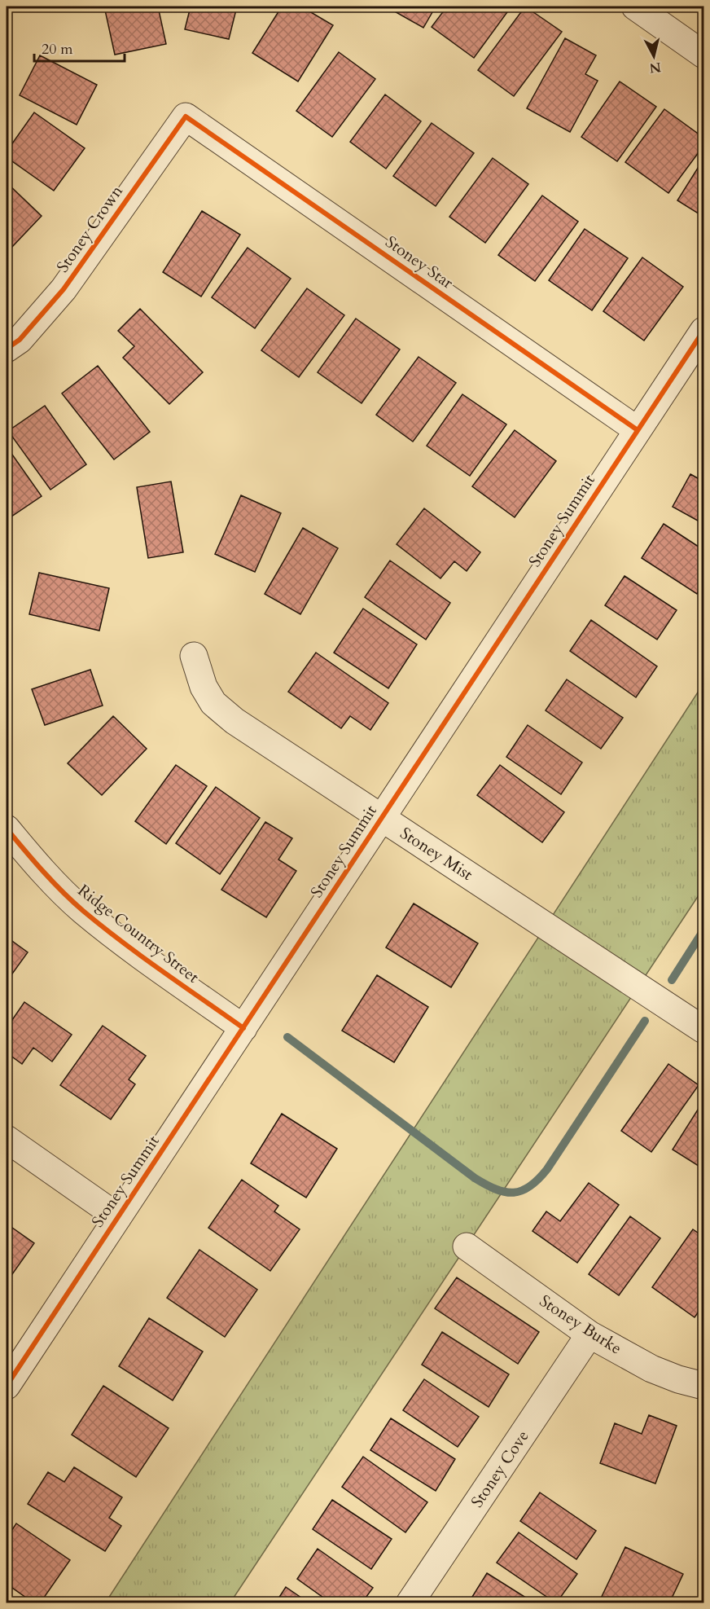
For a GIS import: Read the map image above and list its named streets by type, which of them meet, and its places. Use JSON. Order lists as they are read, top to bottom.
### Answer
{
  "streets": {
    "street": [
      "Stoney Crown",
      "Stoney Star",
      "Stoney Summit",
      "Stoney Mist",
      "Ridge Country Street",
      "Stoney Burke",
      "Stoney Cove"
    ]
  },
  "crossings": [
    ["Stoney Crown", "Stoney Star"],
    ["Stoney Star", "Stoney Summit"],
    ["Stoney Summit", "Stoney Mist"],
    ["Stoney Summit", "Ridge Country Street"],
    ["Stoney Burke", "Stoney Cove"]
  ],
  "scale_bar": "20 m",
  "north": "bottom"
}
